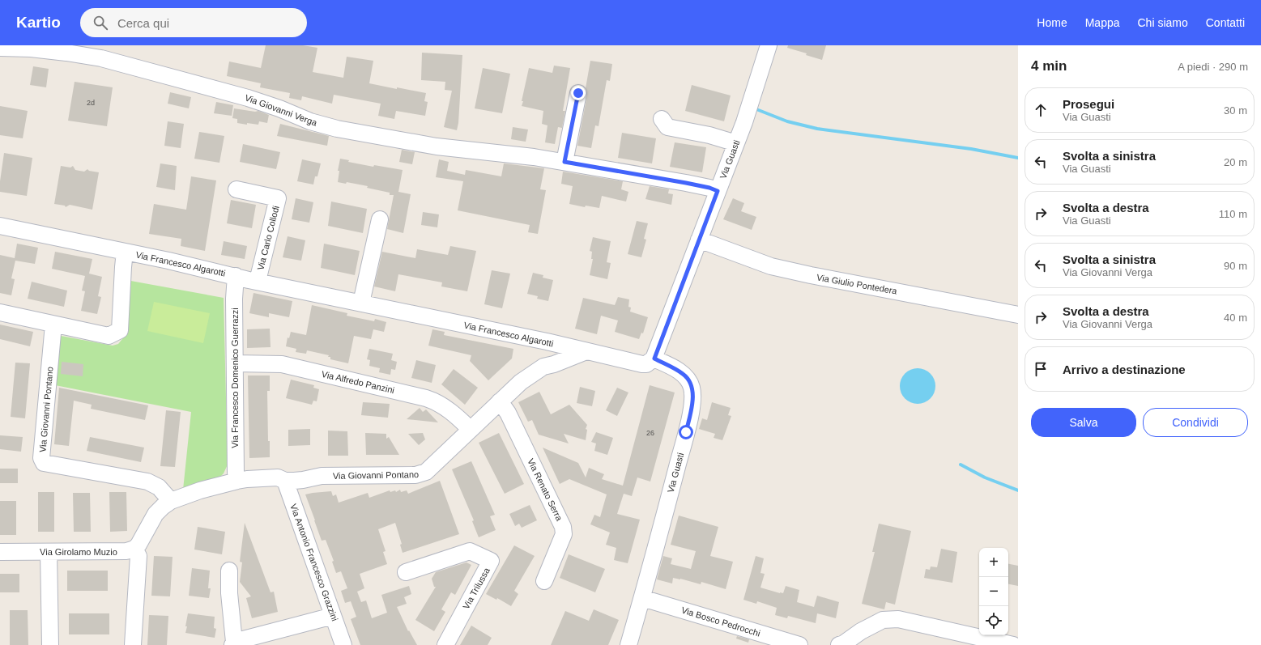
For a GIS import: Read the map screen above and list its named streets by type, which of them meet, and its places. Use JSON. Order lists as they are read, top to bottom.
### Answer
{
  "streets": {
    "street": [
      "Via Giovanni Verga",
      "Via Guasti",
      "Via Carlo Collodi",
      "Via Francesco Algarotti",
      "Via Giulio Pontedera",
      "Via Francesco Domenico Guerrazzi",
      "Via Alfredo Panzini",
      "Via Giovanni Pontano",
      "Via Renato Serra",
      "Via Girolamo Muzio",
      "Via Antonio Francesco Grazzini",
      "Via Trilussa",
      "Via Bosco Pedrocchi"
    ]
  },
  "crossings": [
    ["Via Giovanni Verga", "Via Guasti"],
    ["Via Guasti", "Via Francesco Algarotti"],
    ["Via Guasti", "Via Giulio Pontedera"],
    ["Via Guasti", "Via Bosco Pedrocchi"],
    ["Via Carlo Collodi", "Via Francesco Algarotti"],
    ["Via Francesco Algarotti", "Via Francesco Domenico Guerrazzi"],
    ["Via Francesco Algarotti", "Via Giovanni Pontano"],
    ["Via Francesco Domenico Guerrazzi", "Via Alfredo Panzini"],
    ["Via Francesco Domenico Guerrazzi", "Via Giovanni Pontano"],
    ["Via Alfredo Panzini", "Via Giovanni Pontano"],
    ["Via Giovanni Pontano", "Via Renato Serra"],
    ["Via Giovanni Pontano", "Via Antonio Francesco Grazzini"]
  ],
  "house_numbers": ["2d", "26"],
  "page": {
    "header": "Kartio",
    "search": "Cerca qui",
    "nav": [
      "Home",
      "Mappa",
      "Chi siamo",
      "Contatti"
    ],
    "heading": ["4 min", "A piedi · 290 m"],
    "list": [
      ["Prosegui", "Via Guasti", "30 m"],
      ["Svolta a sinistra", "Via Guasti", "20 m"],
      ["Svolta a destra", "Via Guasti", "110 m"],
      ["Svolta a sinistra", "Via Giovanni Verga", "90 m"],
      ["Svolta a destra", "Via Giovanni Verga", "40 m"],
      "Arrivo a destinazione"
    ],
    "buttons": ["Salva", "Condividi"],
    "map_buttons": ["+", "−"]
  }
}
